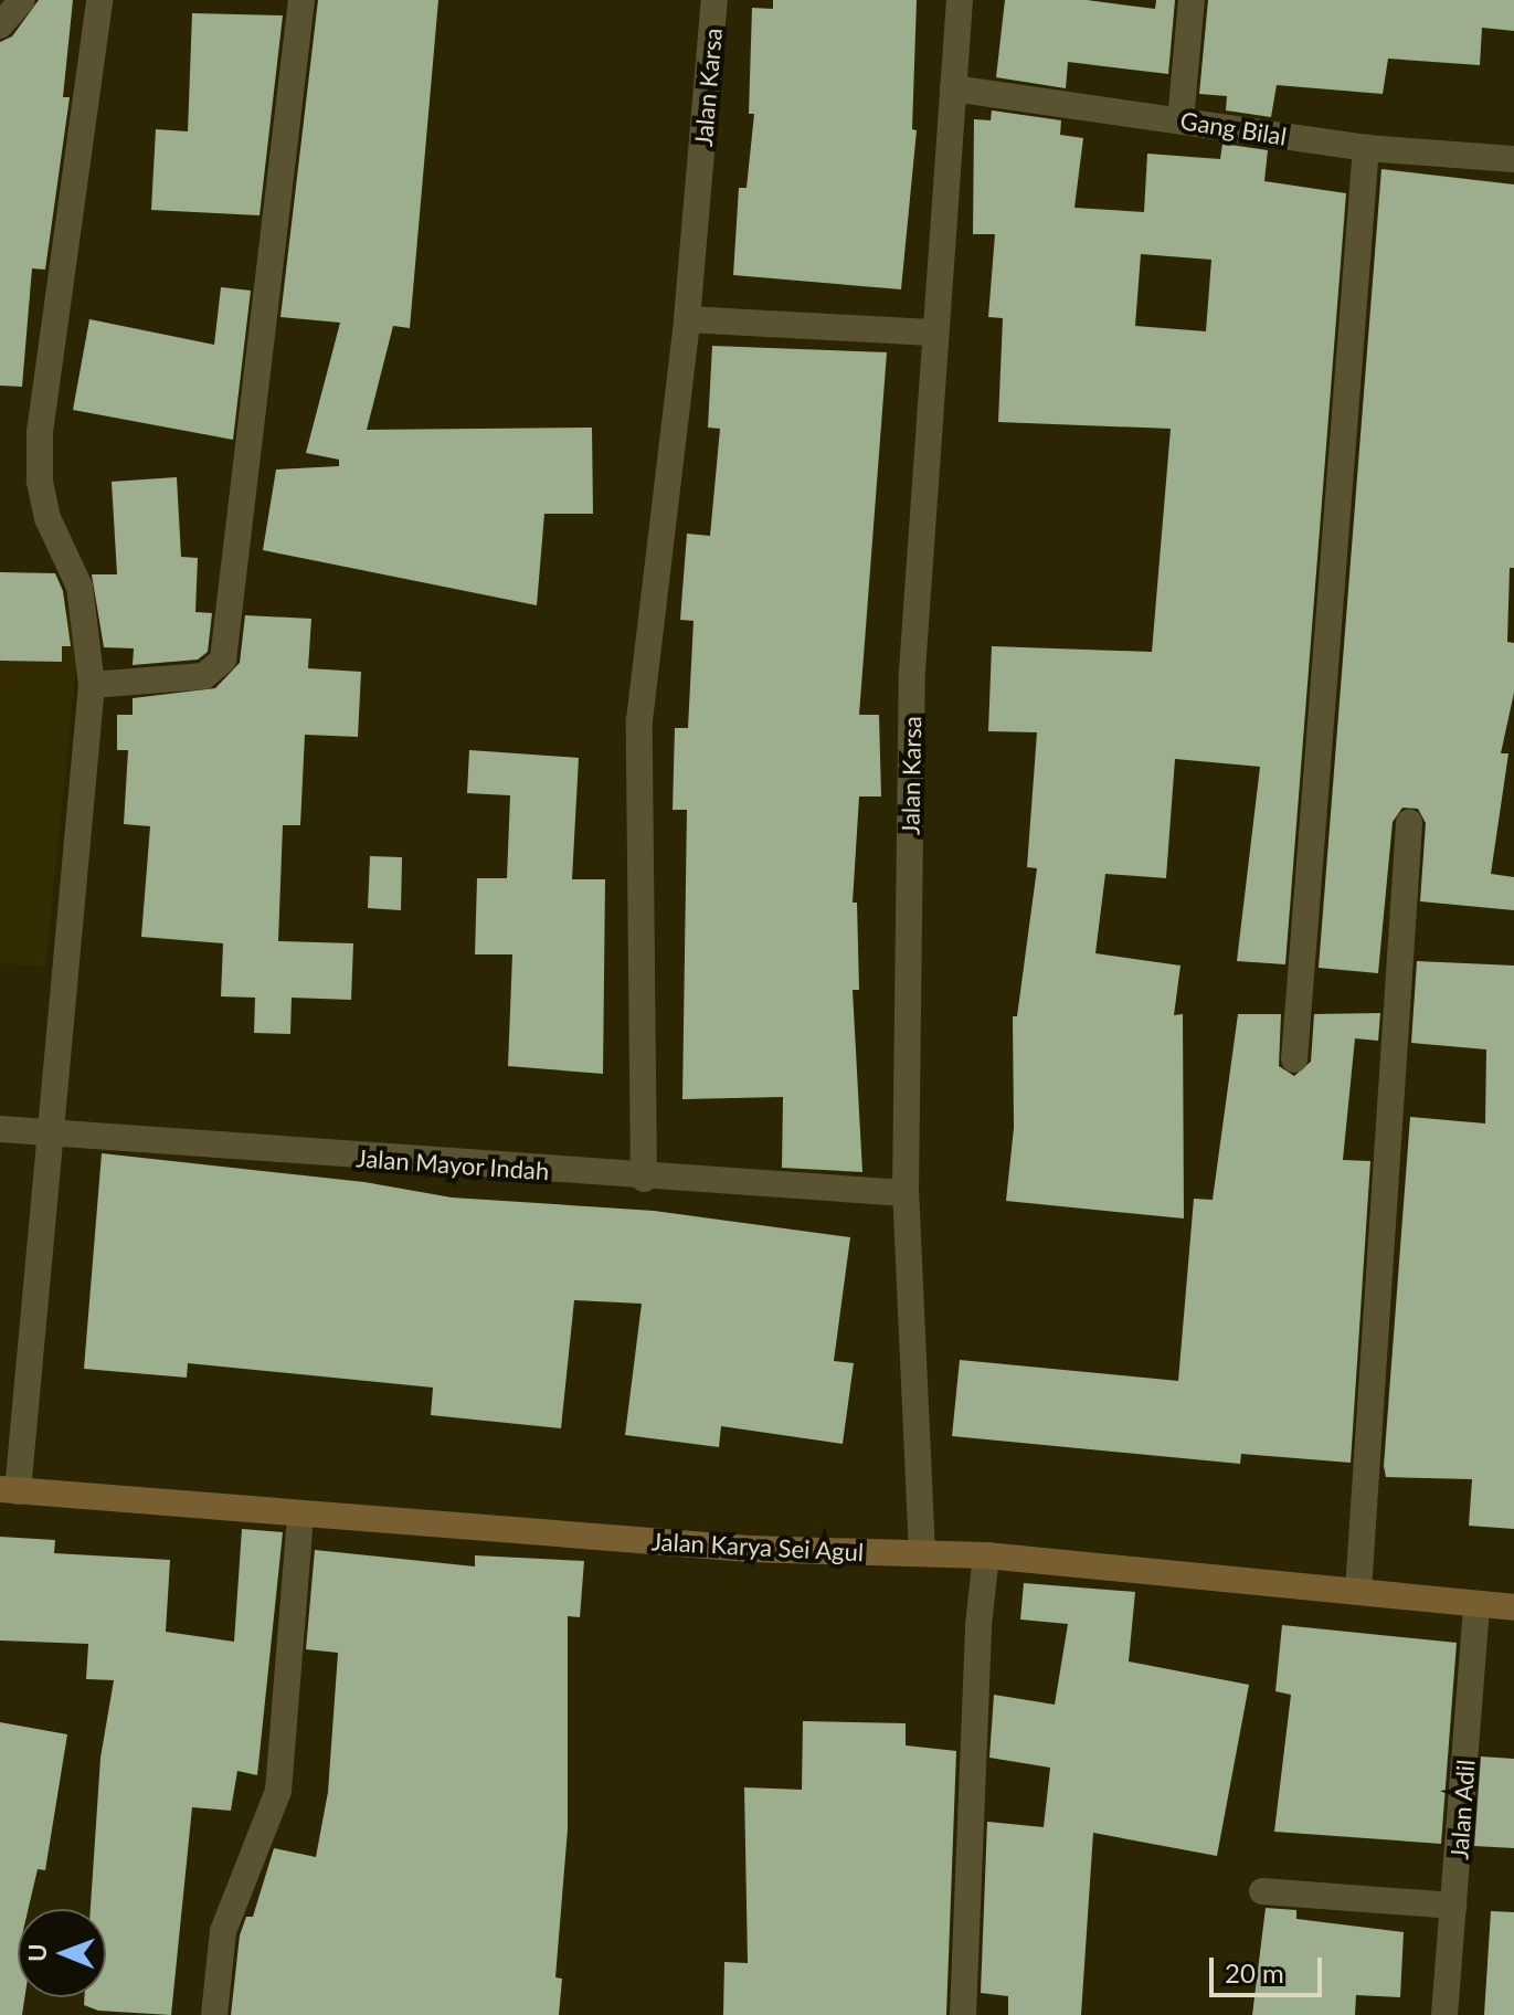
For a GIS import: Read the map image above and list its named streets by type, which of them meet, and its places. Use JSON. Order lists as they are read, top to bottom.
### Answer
{
  "streets": {
    "main road": ["Jalan Karya Sei Agul"],
    "street": [
      "Jalan Karsa",
      "Gang Bilal",
      "Jalan Mayor Indah",
      "Jalan Adil"
    ]
  },
  "crossings": [
    ["Jalan Karsa", "Gang Bilal"],
    ["Jalan Karsa", "Jalan Mayor Indah"],
    ["Jalan Karsa", "Jalan Karya Sei Agul"],
    ["Jalan Karya Sei Agul", "Jalan Adil"]
  ],
  "scale_bar": "20 m",
  "north": "left"
}
